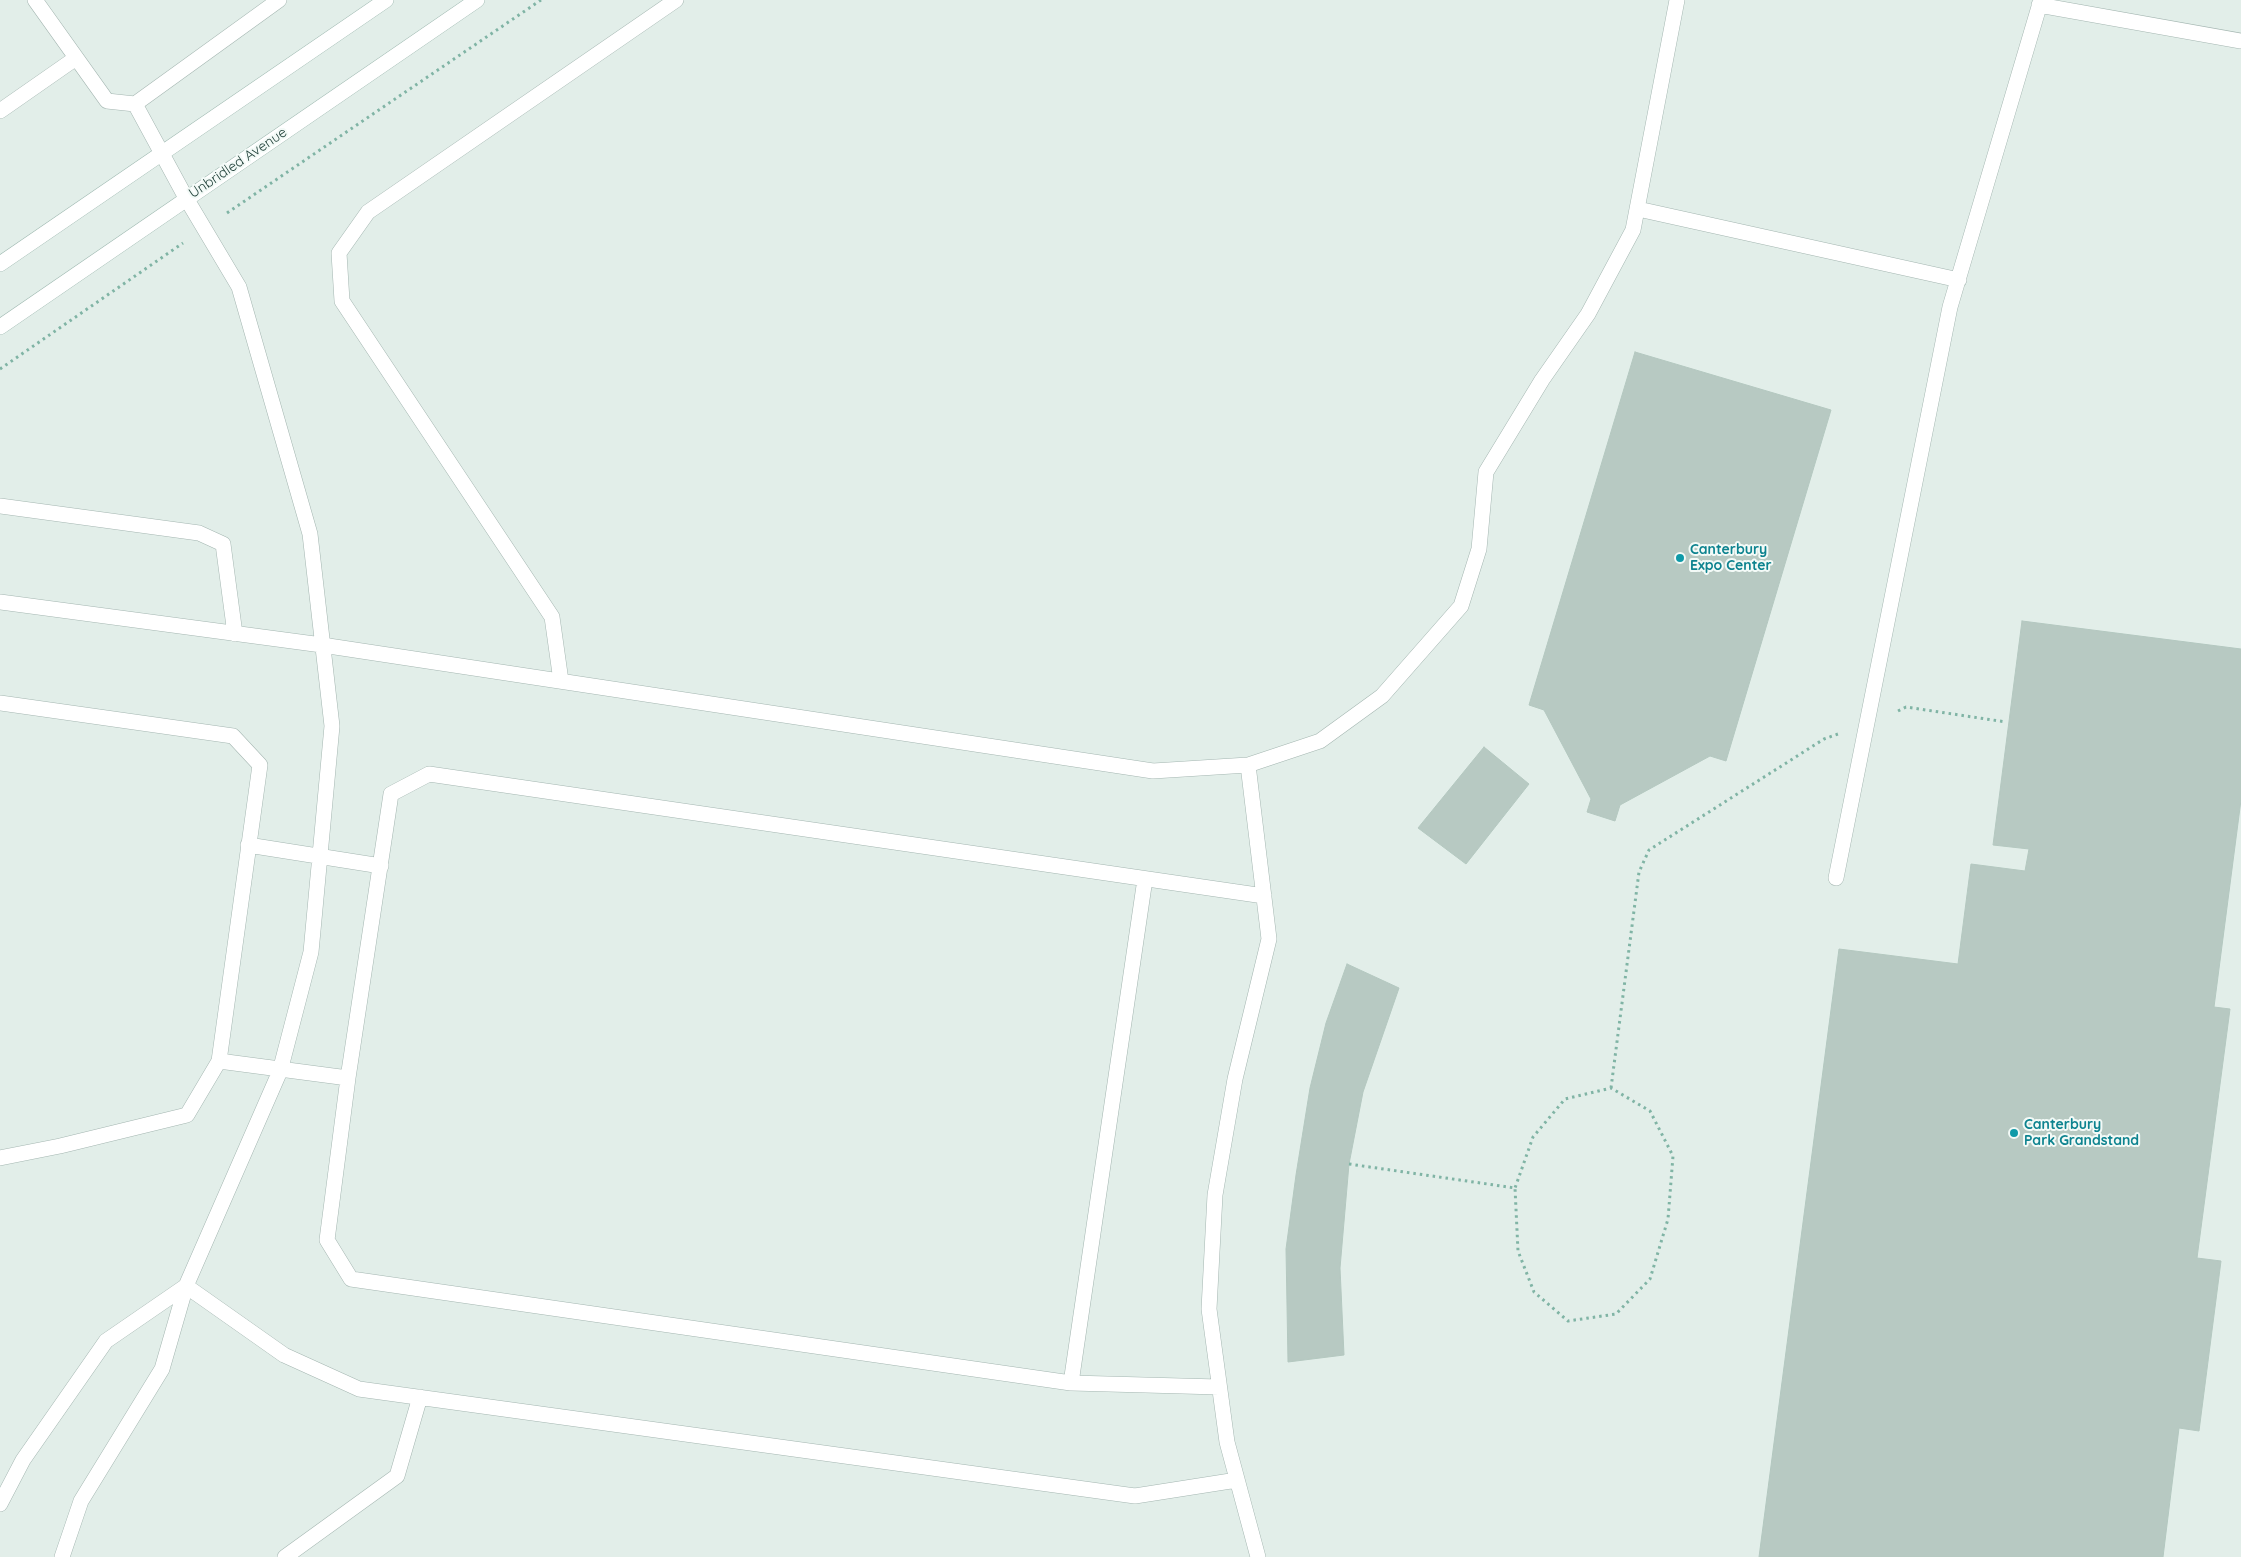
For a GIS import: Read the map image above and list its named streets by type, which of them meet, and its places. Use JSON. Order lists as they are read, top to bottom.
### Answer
{
  "streets": {
    "street": ["Unbridled Avenue"]
  },
  "places": ["Canterbury Expo Center", "Canterbury Park Grandstand"]
}
